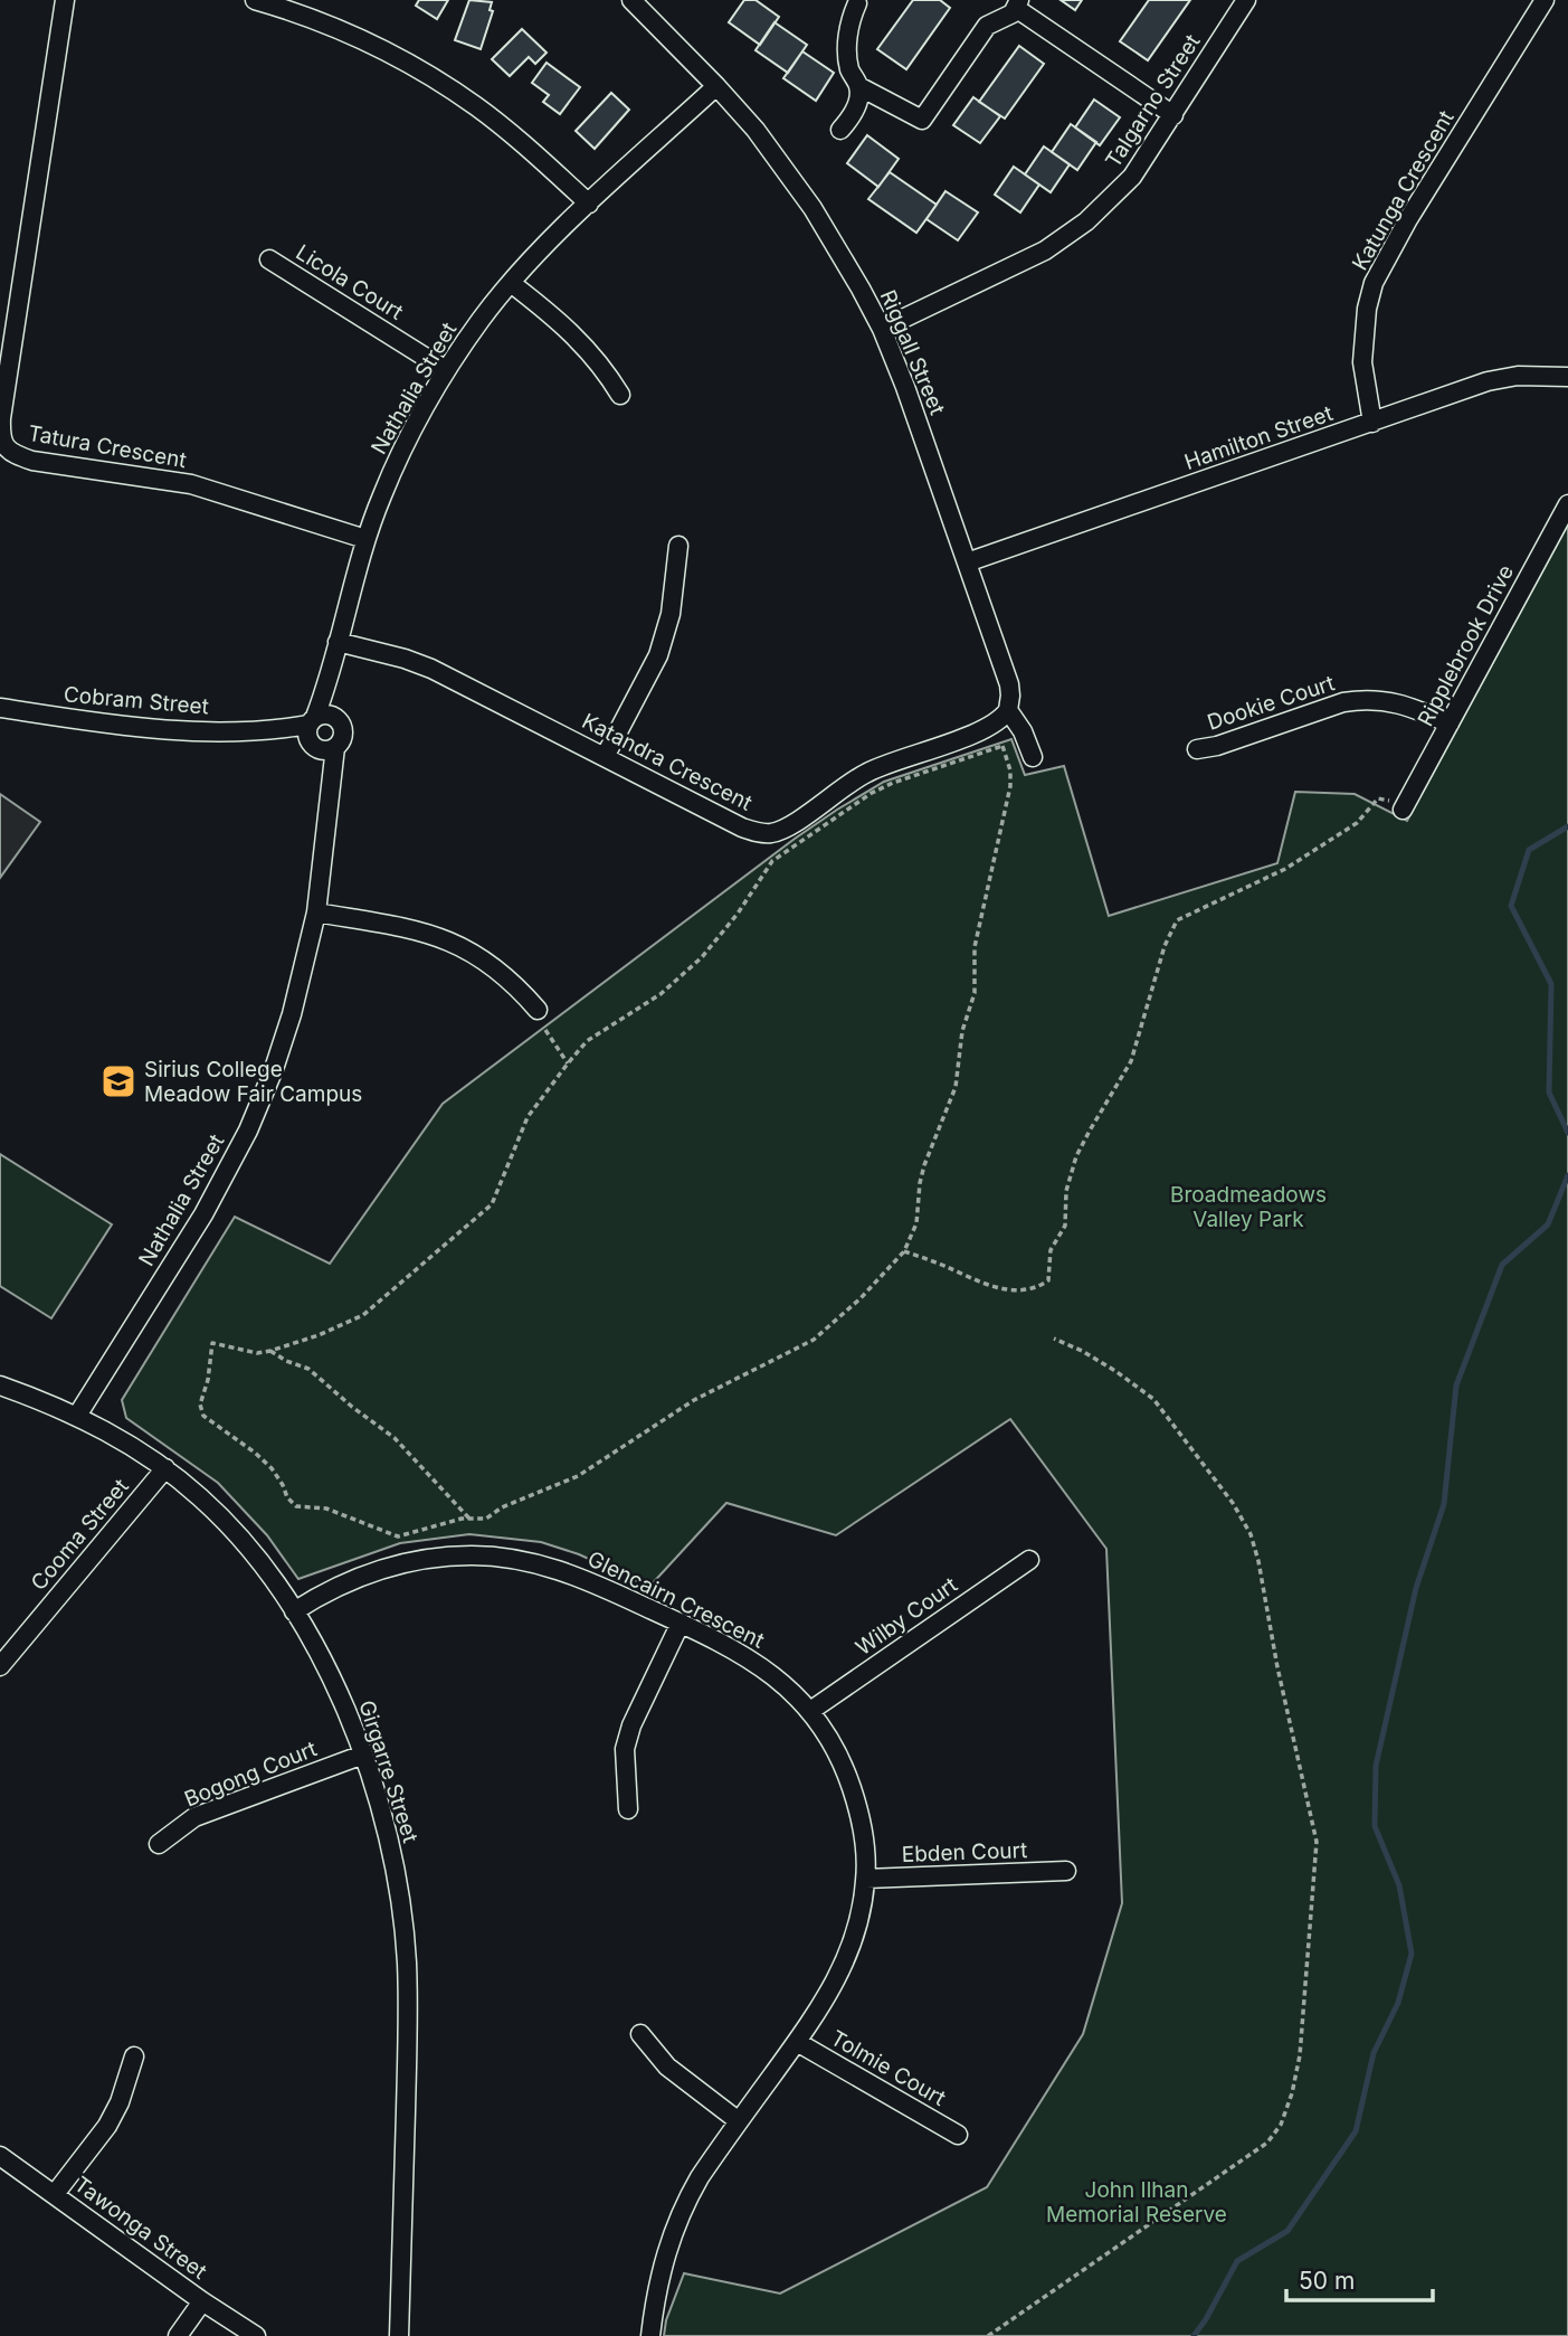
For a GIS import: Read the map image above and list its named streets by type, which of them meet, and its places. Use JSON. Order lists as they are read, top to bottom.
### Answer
{
  "streets": {
    "street": [
      "Talgarno Street",
      "Katunga Crescent",
      "Licola Court",
      "Riggall Street",
      "Nathalia Street",
      "Hamilton Street",
      "Tatura Crescent",
      "Ripplebrook Drive",
      "Cobram Street",
      "Dookie Court",
      "Katandra Crescent",
      "Cooma Street",
      "Glencairn Crescent",
      "Wilby Court",
      "Girgarre Street",
      "Bogong Court",
      "Ebden Court",
      "Tolmie Court",
      "Tawonga Street"
    ]
  },
  "crossings": [
    ["Talgarno Street", "Riggall Street"],
    ["Katunga Crescent", "Hamilton Street"],
    ["Licola Court", "Nathalia Street"],
    ["Riggall Street", "Nathalia Street"],
    ["Riggall Street", "Hamilton Street"],
    ["Riggall Street", "Katandra Crescent"],
    ["Nathalia Street", "Tatura Crescent"],
    ["Nathalia Street", "Cobram Street"],
    ["Nathalia Street", "Katandra Crescent"],
    ["Nathalia Street", "Girgarre Street"],
    ["Ripplebrook Drive", "Dookie Court"],
    ["Cooma Street", "Girgarre Street"],
    ["Glencairn Crescent", "Wilby Court"],
    ["Glencairn Crescent", "Girgarre Street"],
    ["Glencairn Crescent", "Ebden Court"],
    ["Glencairn Crescent", "Tolmie Court"],
    ["Girgarre Street", "Bogong Court"]
  ],
  "parks": ["Broadmeadows Valley Park", "John Ilhan Memorial Reserve"],
  "places": {
    "school or university": ["Sirius College Meadow Fair Campus"]
  },
  "scale_bar": "50 m"
}
